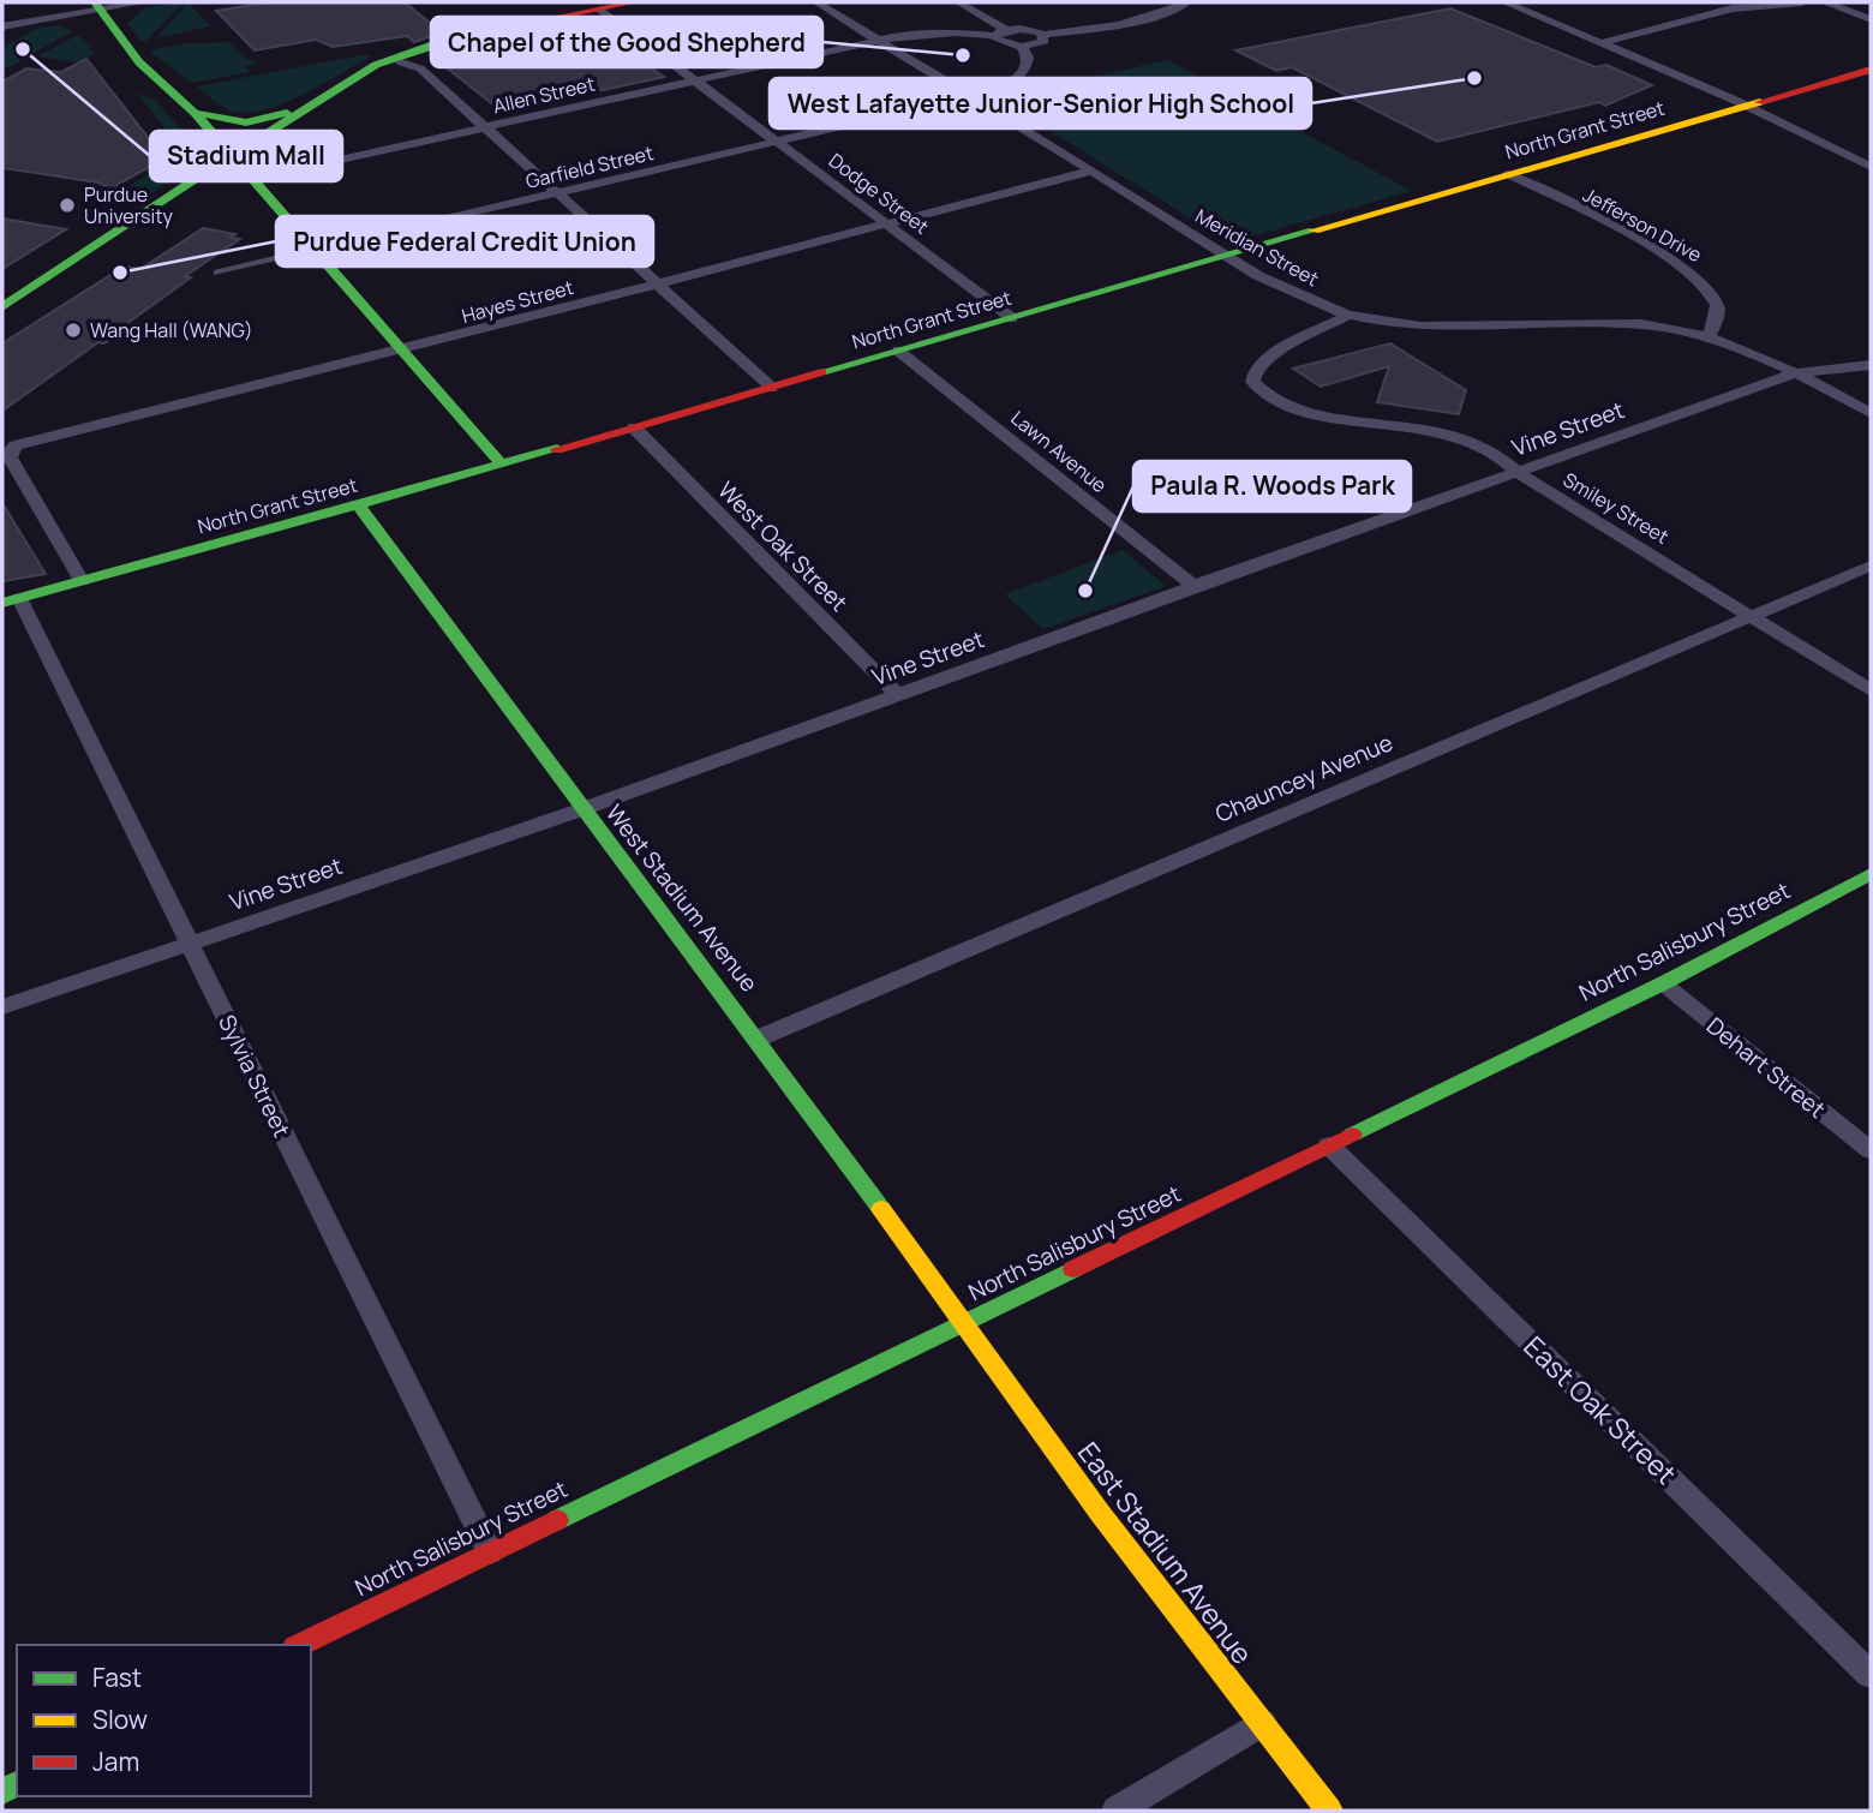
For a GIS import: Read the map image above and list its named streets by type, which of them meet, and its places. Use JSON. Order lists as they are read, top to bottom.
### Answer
{
  "streets": {
    "street": [
      "Allen Street",
      "North Grant Street",
      "Garfield Street",
      "Dodge Street",
      "Jefferson Drive",
      "Meridian Street",
      "Hayes Street",
      "Vine Street",
      "Lawn Avenue",
      "Smiley Street",
      "West Oak Street",
      "Chauncey Avenue",
      "West Stadium Avenue",
      "North Salisbury Street",
      "Dehart Street",
      "Sylvia Street",
      "East Oak Street",
      "East Stadium Avenue"
    ]
  },
  "crossings": [
    ["Allen Street", "Dodge Street"],
    ["Allen Street", "Meridian Street"],
    ["North Grant Street", "Dodge Street"],
    ["North Grant Street", "Jefferson Drive"],
    ["North Grant Street", "Meridian Street"],
    ["North Grant Street", "Hayes Street"],
    ["North Grant Street", "Lawn Avenue"],
    ["North Grant Street", "West Oak Street"],
    ["North Grant Street", "West Stadium Avenue"],
    ["North Grant Street", "Sylvia Street"],
    ["Garfield Street", "Dodge Street"],
    ["Garfield Street", "Meridian Street"],
    ["Dodge Street", "Hayes Street"],
    ["Jefferson Drive", "Meridian Street"],
    ["Meridian Street", "Hayes Street"],
    ["Meridian Street", "Vine Street"],
    ["Meridian Street", "Smiley Street"],
    ["Vine Street", "Lawn Avenue"],
    ["Vine Street", "Smiley Street"],
    ["Vine Street", "West Oak Street"],
    ["Vine Street", "West Stadium Avenue"],
    ["Vine Street", "Sylvia Street"],
    ["Smiley Street", "Chauncey Avenue"],
    ["Chauncey Avenue", "West Stadium Avenue"],
    ["West Stadium Avenue", "North Salisbury Street"],
    ["West Stadium Avenue", "East Stadium Avenue"],
    ["North Salisbury Street", "Dehart Street"],
    ["North Salisbury Street", "Sylvia Street"],
    ["North Salisbury Street", "East Oak Street"],
    ["North Salisbury Street", "East Stadium Avenue"]
  ],
  "places": [
    "Stadium Mall",
    "Chapel of the Good Shepherd",
    "West Lafayette Junior-Senior High School",
    "Purdue University",
    "Purdue Federal Credit Union",
    "Wang Hall (WANG)",
    "Paula R. Woods Park"
  ],
  "legend": ["Fast", "Slow", "Jam"]
}
